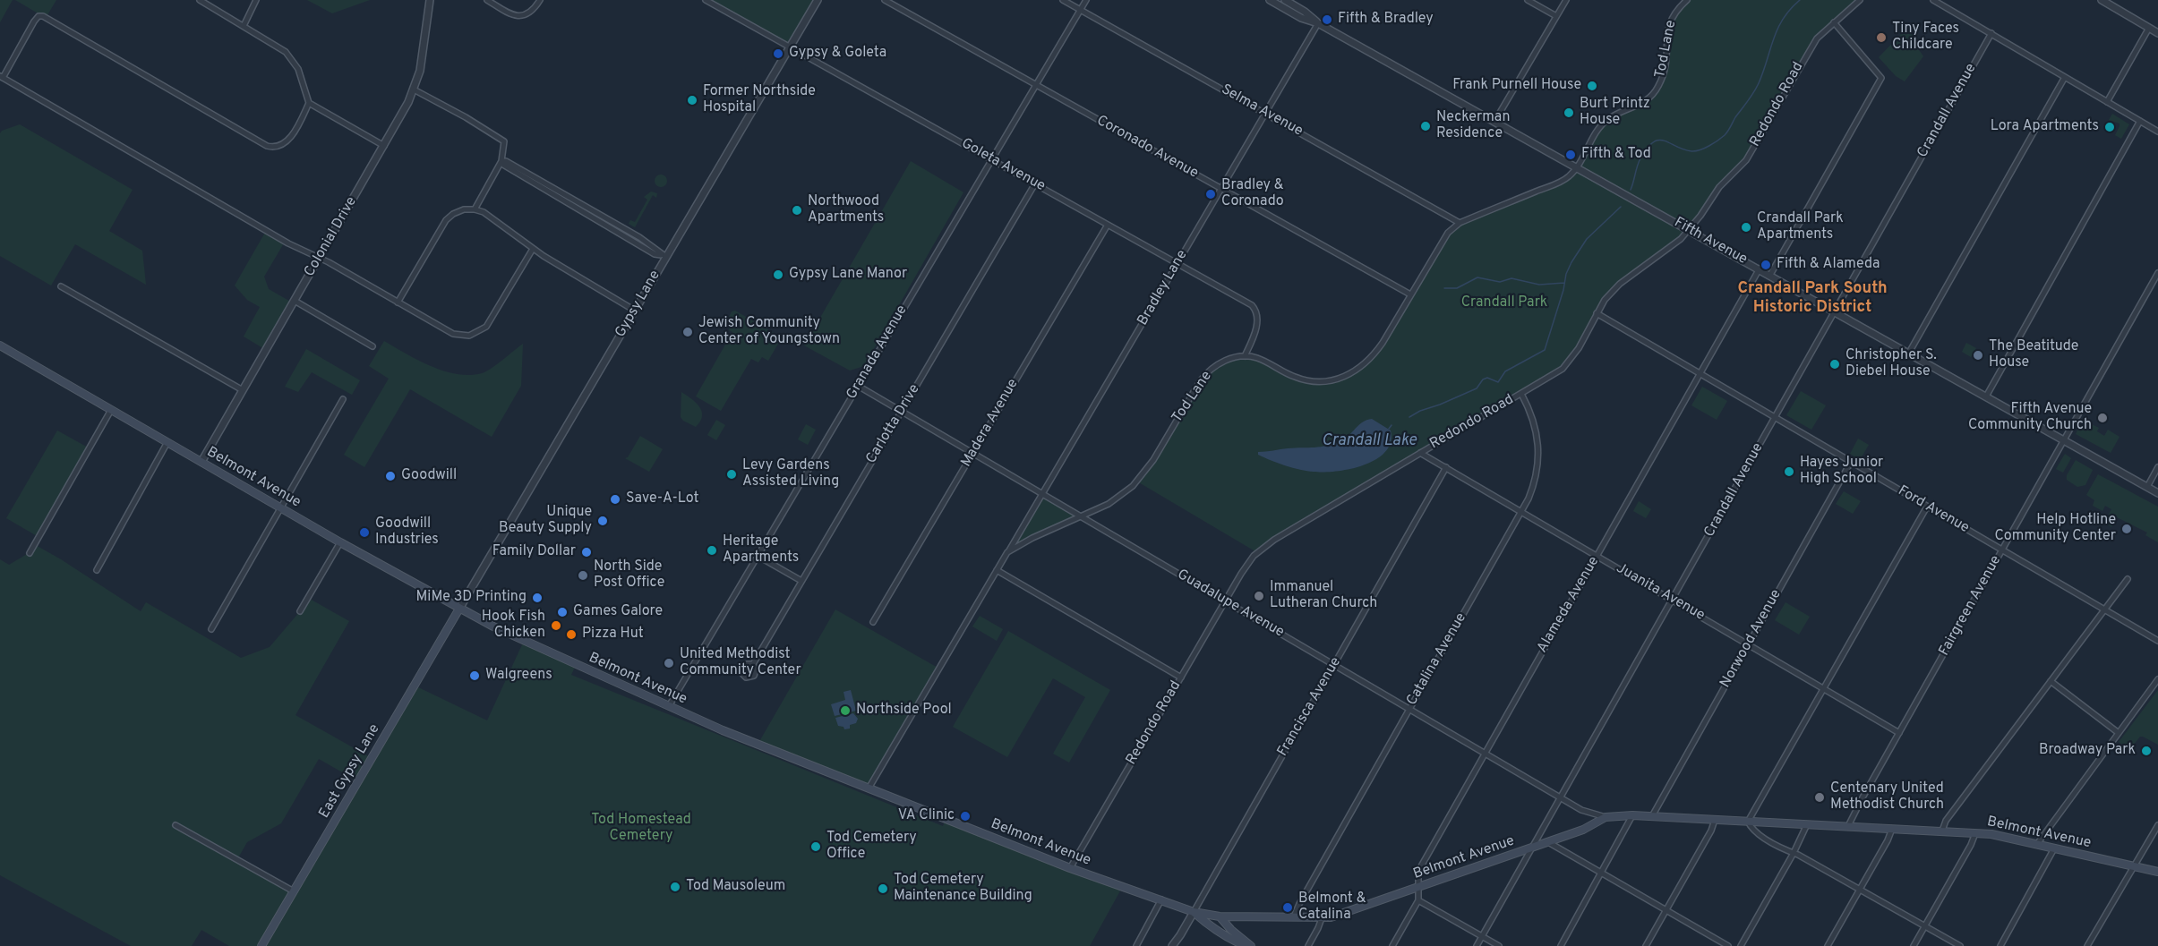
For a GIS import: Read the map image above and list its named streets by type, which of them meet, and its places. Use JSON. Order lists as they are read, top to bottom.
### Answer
{
  "streets": {
    "main road": ["Belmont Avenue", "East Gypsy Lane"],
    "street": [
      "Tod Lane",
      "Redondo Road",
      "Selma Avenue",
      "Crandall Avenue",
      "Coronado Avenue",
      "Goleta Avenue",
      "Colonial Drive",
      "Fifth Avenue",
      "Bradley Lane",
      "Gypsy Lane",
      "Granada Avenue",
      "Madera Avenue",
      "Carlotta Drive",
      "Ford Avenue",
      "Juanita Avenue",
      "Guadalupe Avenue",
      "Alameda Avenue",
      "Fairgreen Avenue",
      "Norwood Avenue",
      "Catalina Avenue",
      "Francisca Avenue"
    ]
  },
  "crossings": [
    ["Tod Lane", "Selma Avenue"],
    ["Tod Lane", "Coronado Avenue"],
    ["Tod Lane", "Goleta Avenue"],
    ["Tod Lane", "Fifth Avenue"],
    ["Tod Lane", "Bradley Lane"],
    ["Tod Lane", "Belmont Avenue"],
    ["Tod Lane", "Guadalupe Avenue"],
    ["Redondo Road", "Fifth Avenue"],
    ["Redondo Road", "Belmont Avenue"],
    ["Redondo Road", "Ford Avenue"],
    ["Redondo Road", "Juanita Avenue"],
    ["Redondo Road", "Guadalupe Avenue"],
    ["Redondo Road", "Catalina Avenue"],
    ["Selma Avenue", "Bradley Lane"],
    ["Selma Avenue", "Granada Avenue"],
    ["Crandall Avenue", "Fifth Avenue"],
    ["Crandall Avenue", "Belmont Avenue"],
    ["Crandall Avenue", "Ford Avenue"],
    ["Crandall Avenue", "Juanita Avenue"],
    ["Crandall Avenue", "Guadalupe Avenue"],
    ["Coronado Avenue", "Bradley Lane"],
    ["Coronado Avenue", "Granada Avenue"],
    ["Goleta Avenue", "Bradley Lane"],
    ["Goleta Avenue", "Gypsy Lane"],
    ["Goleta Avenue", "Granada Avenue"],
    ["Goleta Avenue", "Madera Avenue"],
    ["Goleta Avenue", "Carlotta Drive"],
    ["Colonial Drive", "Belmont Avenue"],
    ["Fifth Avenue", "Bradley Lane"],
    ["Fifth Avenue", "Alameda Avenue"],
    ["Fifth Avenue", "Fairgreen Avenue"],
    ["Bradley Lane", "Guadalupe Avenue"],
    ["Gypsy Lane", "Belmont Avenue"],
    ["Gypsy Lane", "East Gypsy Lane"],
    ["Granada Avenue", "Belmont Avenue"],
    ["Granada Avenue", "Guadalupe Avenue"],
    ["Madera Avenue", "Guadalupe Avenue"],
    ["Carlotta Drive", "Guadalupe Avenue"],
    ["Belmont Avenue", "Guadalupe Avenue"],
    ["Belmont Avenue", "Alameda Avenue"],
    ["Belmont Avenue", "Fairgreen Avenue"],
    ["Belmont Avenue", "Norwood Avenue"],
    ["Belmont Avenue", "Catalina Avenue"],
    ["Belmont Avenue", "Francisca Avenue"],
    ["Belmont Avenue", "East Gypsy Lane"],
    ["Ford Avenue", "Alameda Avenue"],
    ["Ford Avenue", "Fairgreen Avenue"],
    ["Ford Avenue", "Norwood Avenue"],
    ["Juanita Avenue", "Alameda Avenue"],
    ["Juanita Avenue", "Fairgreen Avenue"],
    ["Juanita Avenue", "Norwood Avenue"],
    ["Juanita Avenue", "Catalina Avenue"],
    ["Juanita Avenue", "Francisca Avenue"],
    ["Guadalupe Avenue", "Alameda Avenue"],
    ["Guadalupe Avenue", "Catalina Avenue"],
    ["Guadalupe Avenue", "Francisca Avenue"]
  ],
  "districts": ["Crandall Park South Historic District"],
  "water": ["Crandall Lake"],
  "parks": ["Crandall Park", "Tod Homestead Cemetery"],
  "places": [
    "Fifth & Bradley",
    "Tiny Faces Childcare",
    "Gypsy & Goleta",
    "Frank Purnell House",
    "Former Northside Hospital",
    "Burt Printz House",
    "Neckerman Residence",
    "Lora Apartments",
    "Fifth & Tod",
    "Bradley & Coronado",
    "Northwood Apartments",
    "Crandall Park Apartments",
    "Fifth & Alameda",
    "Gypsy Lane Manor",
    "Jewish Community Center of Youngstown",
    "The Beatitude House",
    "Christopher S. Diebel House",
    "Fifth Avenue Community Church",
    "Hayes Junior High School",
    "Levy Gardens Assisted Living",
    "Goodwill",
    "Save-A-Lot",
    "Unique Beauty Supply",
    "Help Hotline Community Center",
    "Goodwill Industries",
    "Heritage Apartments",
    "Family Dollar",
    "North Side Post Office",
    "Immanuel Lutheran Church",
    "MiMe 3D Printing",
    "Games Galore",
    "Hook Fish Chicken",
    "Pizza Hut",
    "United Methodist Community Center",
    "Walgreens",
    "Northside Pool",
    "Broadway Park",
    "Centenary United Methodist Church",
    "VA Clinic",
    "Tod Cemetery Office",
    "Tod Mausoleum",
    "Tod Cemetery Maintenance Building",
    "Belmont & Catalina"
  ]
}
